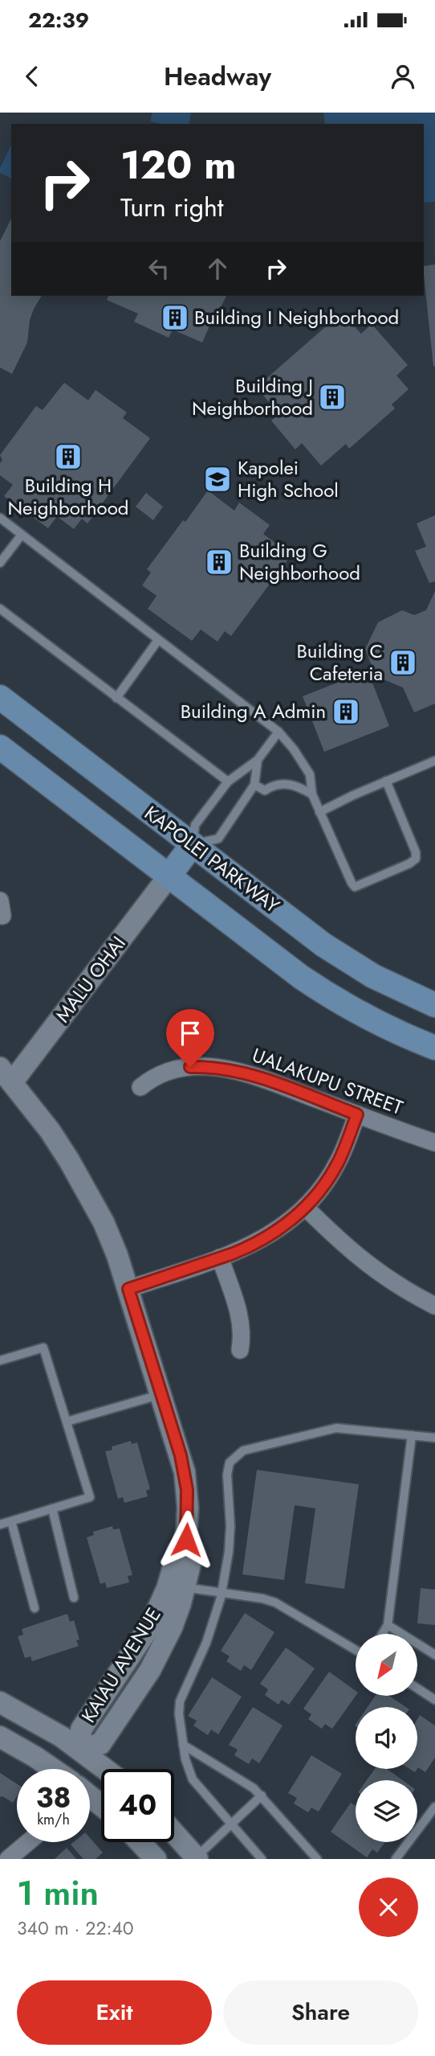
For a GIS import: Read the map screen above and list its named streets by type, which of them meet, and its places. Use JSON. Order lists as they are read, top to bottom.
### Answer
{
  "streets": {
    "main road": ["KAPOLEI PARKWAY"],
    "street": ["MALU OHAI", "UALAKUPU STREET", "KAIAU AVENUE"]
  },
  "crossings": [
    ["KAPOLEI PARKWAY", "MALU OHAI"],
    ["MALU OHAI", "KAIAU AVENUE"]
  ],
  "places": {
    "building": [
      "Building I Neighborhood",
      "Building J Neighborhood",
      "Building H Neighborhood",
      "Building G Neighborhood",
      "Building C Cafeteria",
      "Building A Admin"
    ],
    "school or university": ["Kapolei High School"]
  },
  "north": "bottom left",
  "page": {
    "status": "22:39",
    "header": "Headway",
    "turn": ["120 m", "Turn right"],
    "speed": "38 km/h",
    "limit": "40",
    "heading": ["1 min", "340 m · 22:40"],
    "buttons": ["Exit", "Share"]
  }
}
